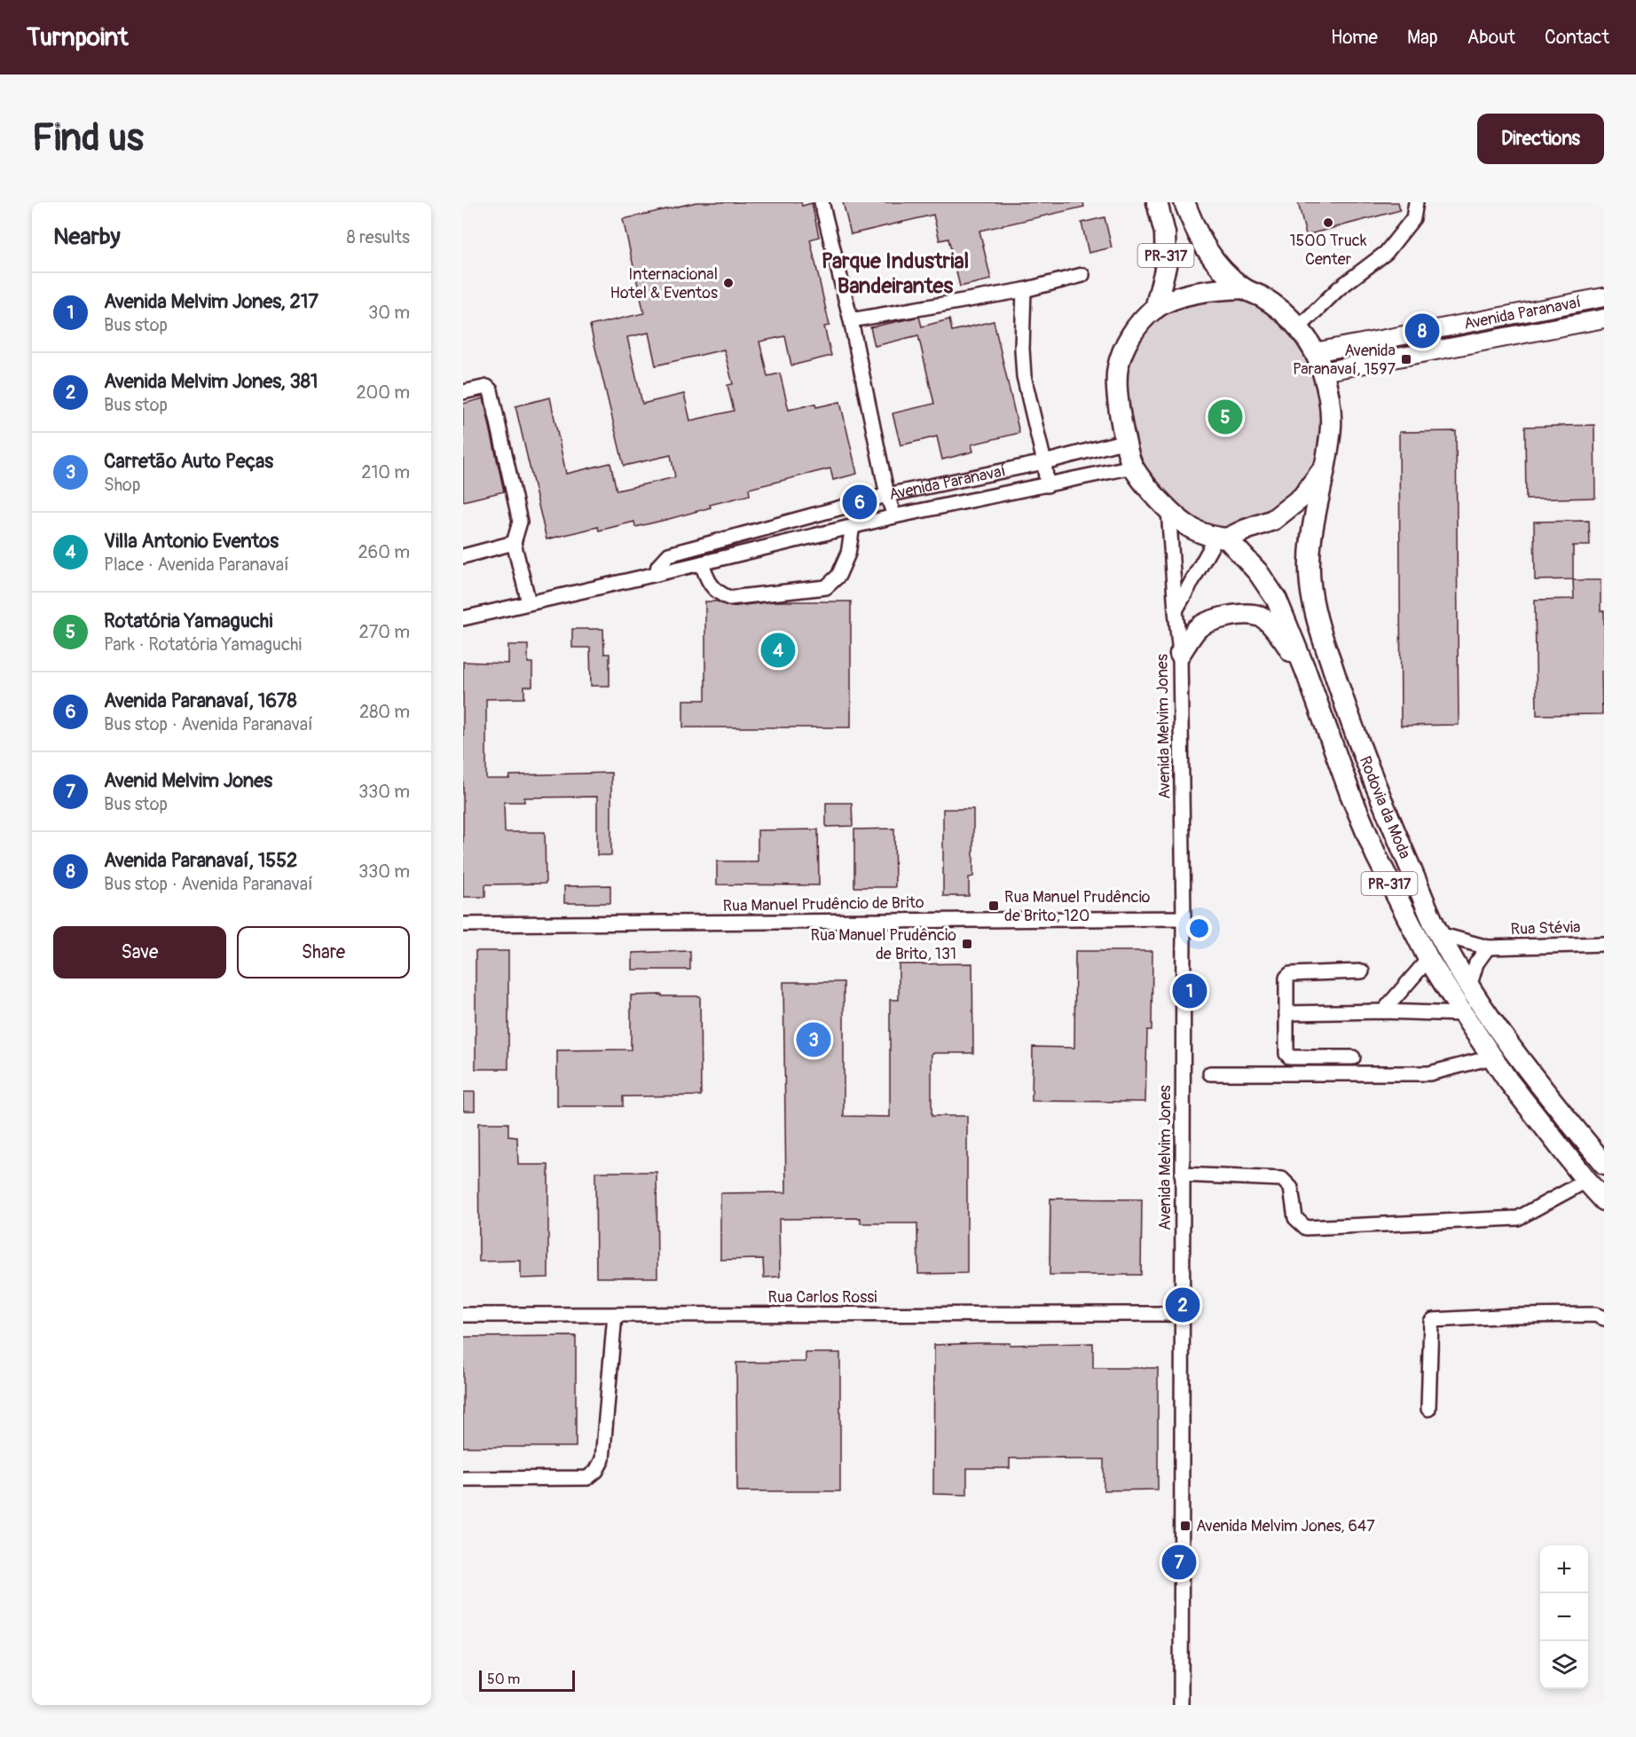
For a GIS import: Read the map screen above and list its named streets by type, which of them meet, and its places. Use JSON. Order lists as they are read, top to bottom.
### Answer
{
  "streets": {
    "highway": ["PR-317", "Rodovia da Moda"],
    "main road": ["Avenida Paranavaí"],
    "street": [
      "Avenida Melvim Jones",
      "Rua Manuel Prudêncio de Brito",
      "Rua Stévia",
      "Rua Carlos Rossi"
    ]
  },
  "crossings": [
    ["PR-317", "Rodovia da Moda"],
    ["Avenida Paranavaí", "Rodovia da Moda"],
    ["Avenida Melvim Jones", "Rua Manuel Prudêncio de Brito"],
    ["Avenida Melvim Jones", "Rua Carlos Rossi"],
    ["Rodovia da Moda", "Rua Stévia"]
  ],
  "districts": ["Parque Industrial Bandeirantes"],
  "places": {
    "other": ["1500 Truck Center", "Internacional Hotel & Eventos"],
    "transit": [
      "Avenida Paranavaí, 1597",
      "Rua Manuel Prudêncio de Brito, 120",
      "Rua Manuel Prudêncio de Brito, 131",
      "Avenida Melvim Jones, 647"
    ]
  },
  "scale_bar": "50 m",
  "page": {
    "header": "Turnpoint",
    "nav": [
      "Home",
      "Map",
      "About",
      "Contact"
    ],
    "buttons": [
      "Directions",
      ["Save", "Share"]
    ],
    "title": "Find us",
    "heading": ["Nearby", "8 results"],
    "list": [
      {
        "mark": "1",
        "name": "Avenida Melvim Jones, 217",
        "note": "Bus stop",
        "value": "30 m"
      },
      {
        "mark": "2",
        "name": "Avenida Melvim Jones, 381",
        "note": "Bus stop",
        "value": "200 m"
      },
      {
        "mark": "3",
        "name": "Carretão Auto Peças",
        "note": "Shop",
        "value": "210 m"
      },
      {
        "mark": "4",
        "name": "Villa Antonio Eventos",
        "note": "Place · Avenida Paranavaí",
        "value": "260 m"
      },
      {
        "mark": "5",
        "name": "Rotatória Yamaguchi",
        "note": "Park · Rotatória Yamaguchi",
        "value": "270 m"
      },
      {
        "mark": "6",
        "name": "Avenida Paranavaí, 1678",
        "note": "Bus stop · Avenida Paranavaí",
        "value": "280 m"
      },
      {
        "mark": "7",
        "name": "Avenid Melvim Jones",
        "note": "Bus stop",
        "value": "330 m"
      },
      {
        "mark": "8",
        "name": "Avenida Paranavaí, 1552",
        "note": "Bus stop · Avenida Paranavaí",
        "value": "330 m"
      }
    ],
    "pins": [
      "8",
      "5",
      "6",
      "4",
      "1",
      "3",
      "2",
      "7"
    ],
    "map_buttons": ["+", "−"],
    "scale": "50 m"
  }
}
